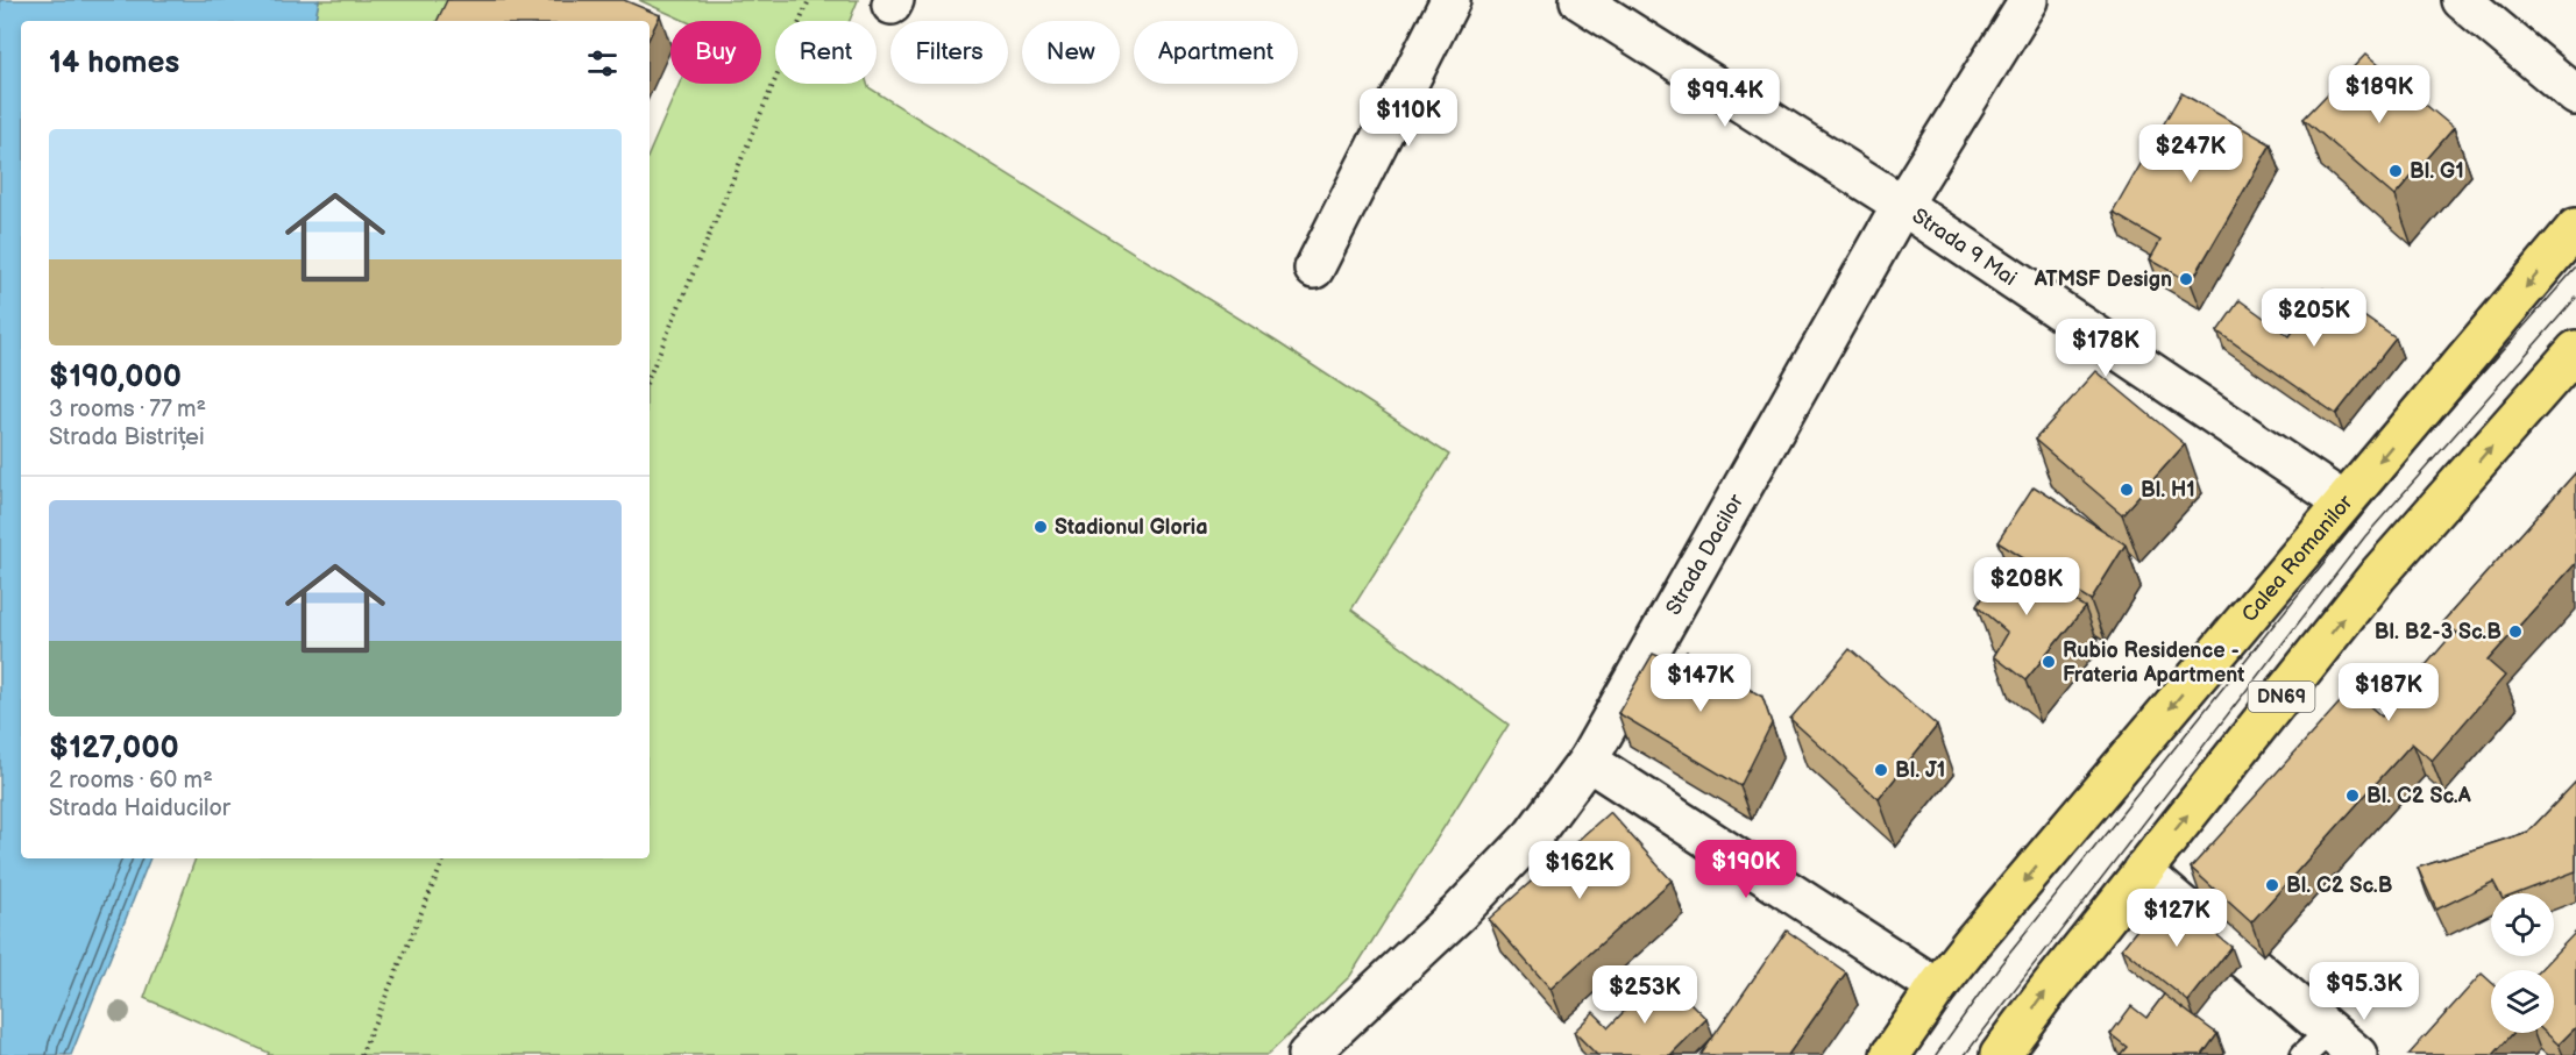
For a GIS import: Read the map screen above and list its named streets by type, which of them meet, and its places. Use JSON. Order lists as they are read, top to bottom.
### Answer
{
  "streets": {
    "main road": ["Calea Romanilor", "DN69"],
    "street": ["Strada 9 Mai", "Strada Dacilor"]
  },
  "crossings": [
    ["Strada 9 Mai", "Strada Dacilor"],
    ["Strada 9 Mai", "Calea Romanilor"]
  ],
  "places": [
    "Bl. G1",
    "ATMSF Design",
    "Bl. H1",
    "Stadionul Gloria",
    "Bl. B2-3 Sc.B",
    "Rubio Residence - Frateria Apartment",
    "Bl. J1",
    "Bl. C2 Sc.A",
    "Bl. C2 Sc.B"
  ],
  "page": {
    "chip": [
      "Buy",
      "Rent",
      "Filters",
      "New",
      "Apartment"
    ],
    "heading": "14 homes",
    "price": [
      "$189K",
      "$99.4K",
      "$110K",
      "$247K",
      "$205K",
      "$178K",
      "$208K",
      "$147K",
      "$187K",
      "$190K",
      "$162K",
      "$127K",
      "$95.3K",
      "$253K"
    ],
    "list": [
      {
        "name": "$190,000",
        "note": "3 rooms · 77 m² · Strada Bistriței"
      },
      {
        "name": "$127,000",
        "note": "2 rooms · 60 m² · Strada Haiducilor"
      }
    ]
  }
}
